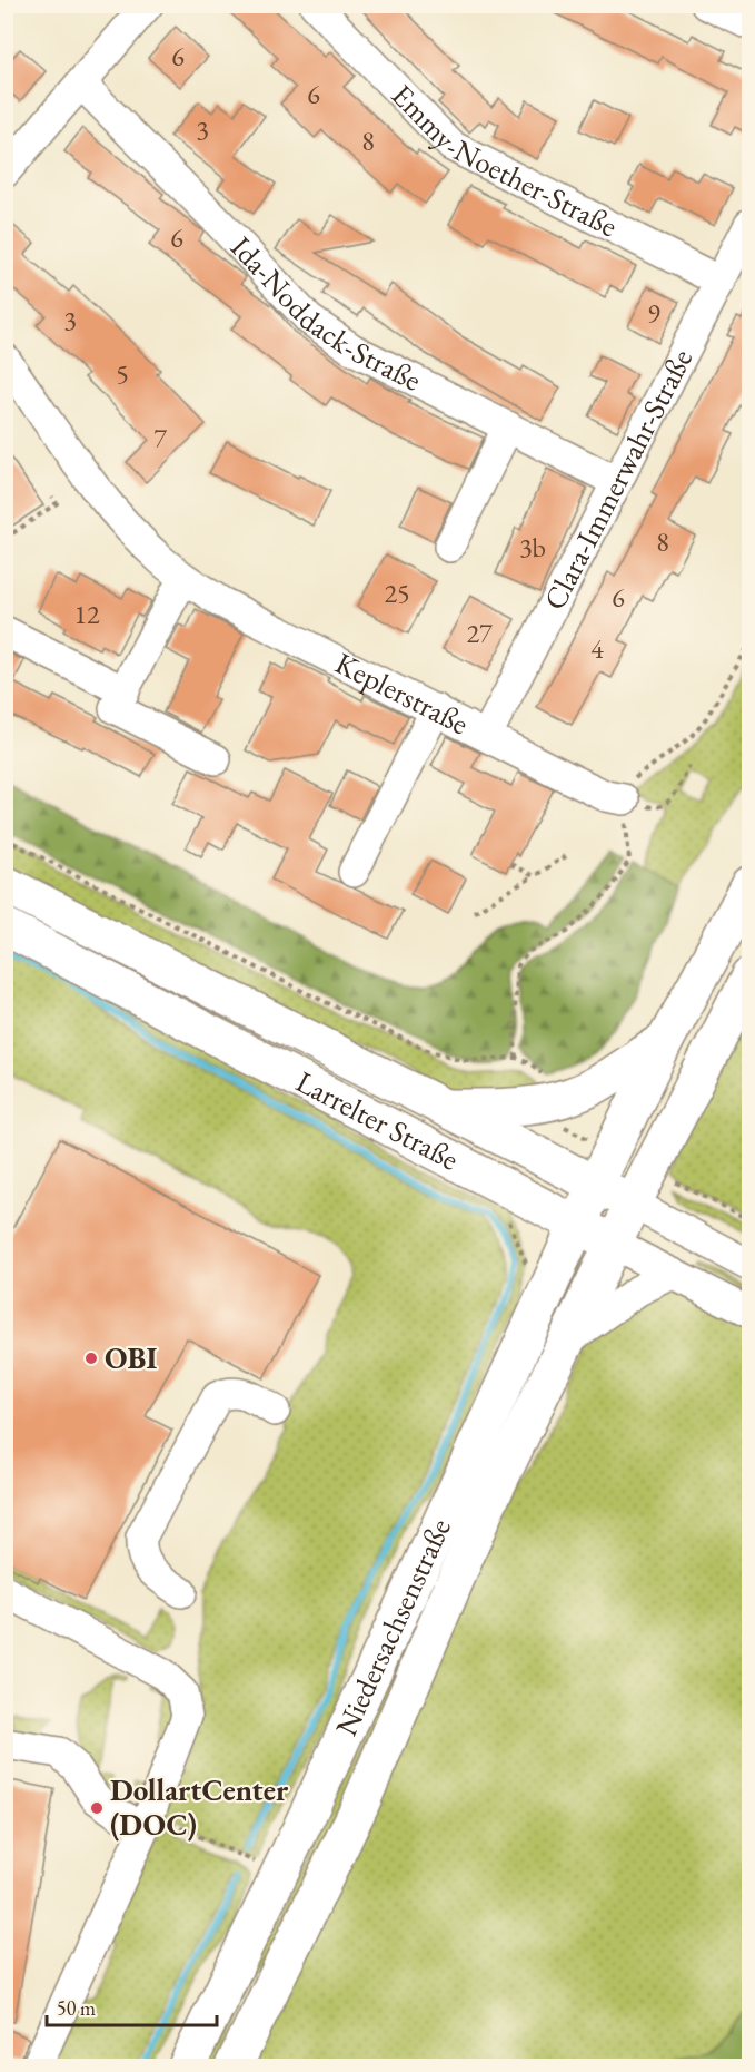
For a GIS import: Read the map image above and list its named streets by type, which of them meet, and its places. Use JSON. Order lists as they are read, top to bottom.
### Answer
{
  "streets": {
    "main road": ["Larrelter Straße", "Niedersachsenstraße"],
    "street": [
      "Emmy-Noether-Straße",
      "Ida-Noddack-Straße",
      "Clara-Immerwahr-Straße",
      "Keplerstraße"
    ]
  },
  "crossings": [
    ["Emmy-Noether-Straße", "Clara-Immerwahr-Straße"],
    ["Ida-Noddack-Straße", "Clara-Immerwahr-Straße"],
    ["Clara-Immerwahr-Straße", "Keplerstraße"],
    ["Larrelter Straße", "Niedersachsenstraße"]
  ],
  "places": ["OBI", "DollartCenter (DOC)"],
  "house_numbers": [
    "6",
    "6",
    "3",
    "8",
    "6",
    "9",
    "3",
    "5",
    "7",
    "8",
    "3b",
    "25",
    "6",
    "12",
    "27",
    "4"
  ],
  "scale_bar": "50 m"
}
